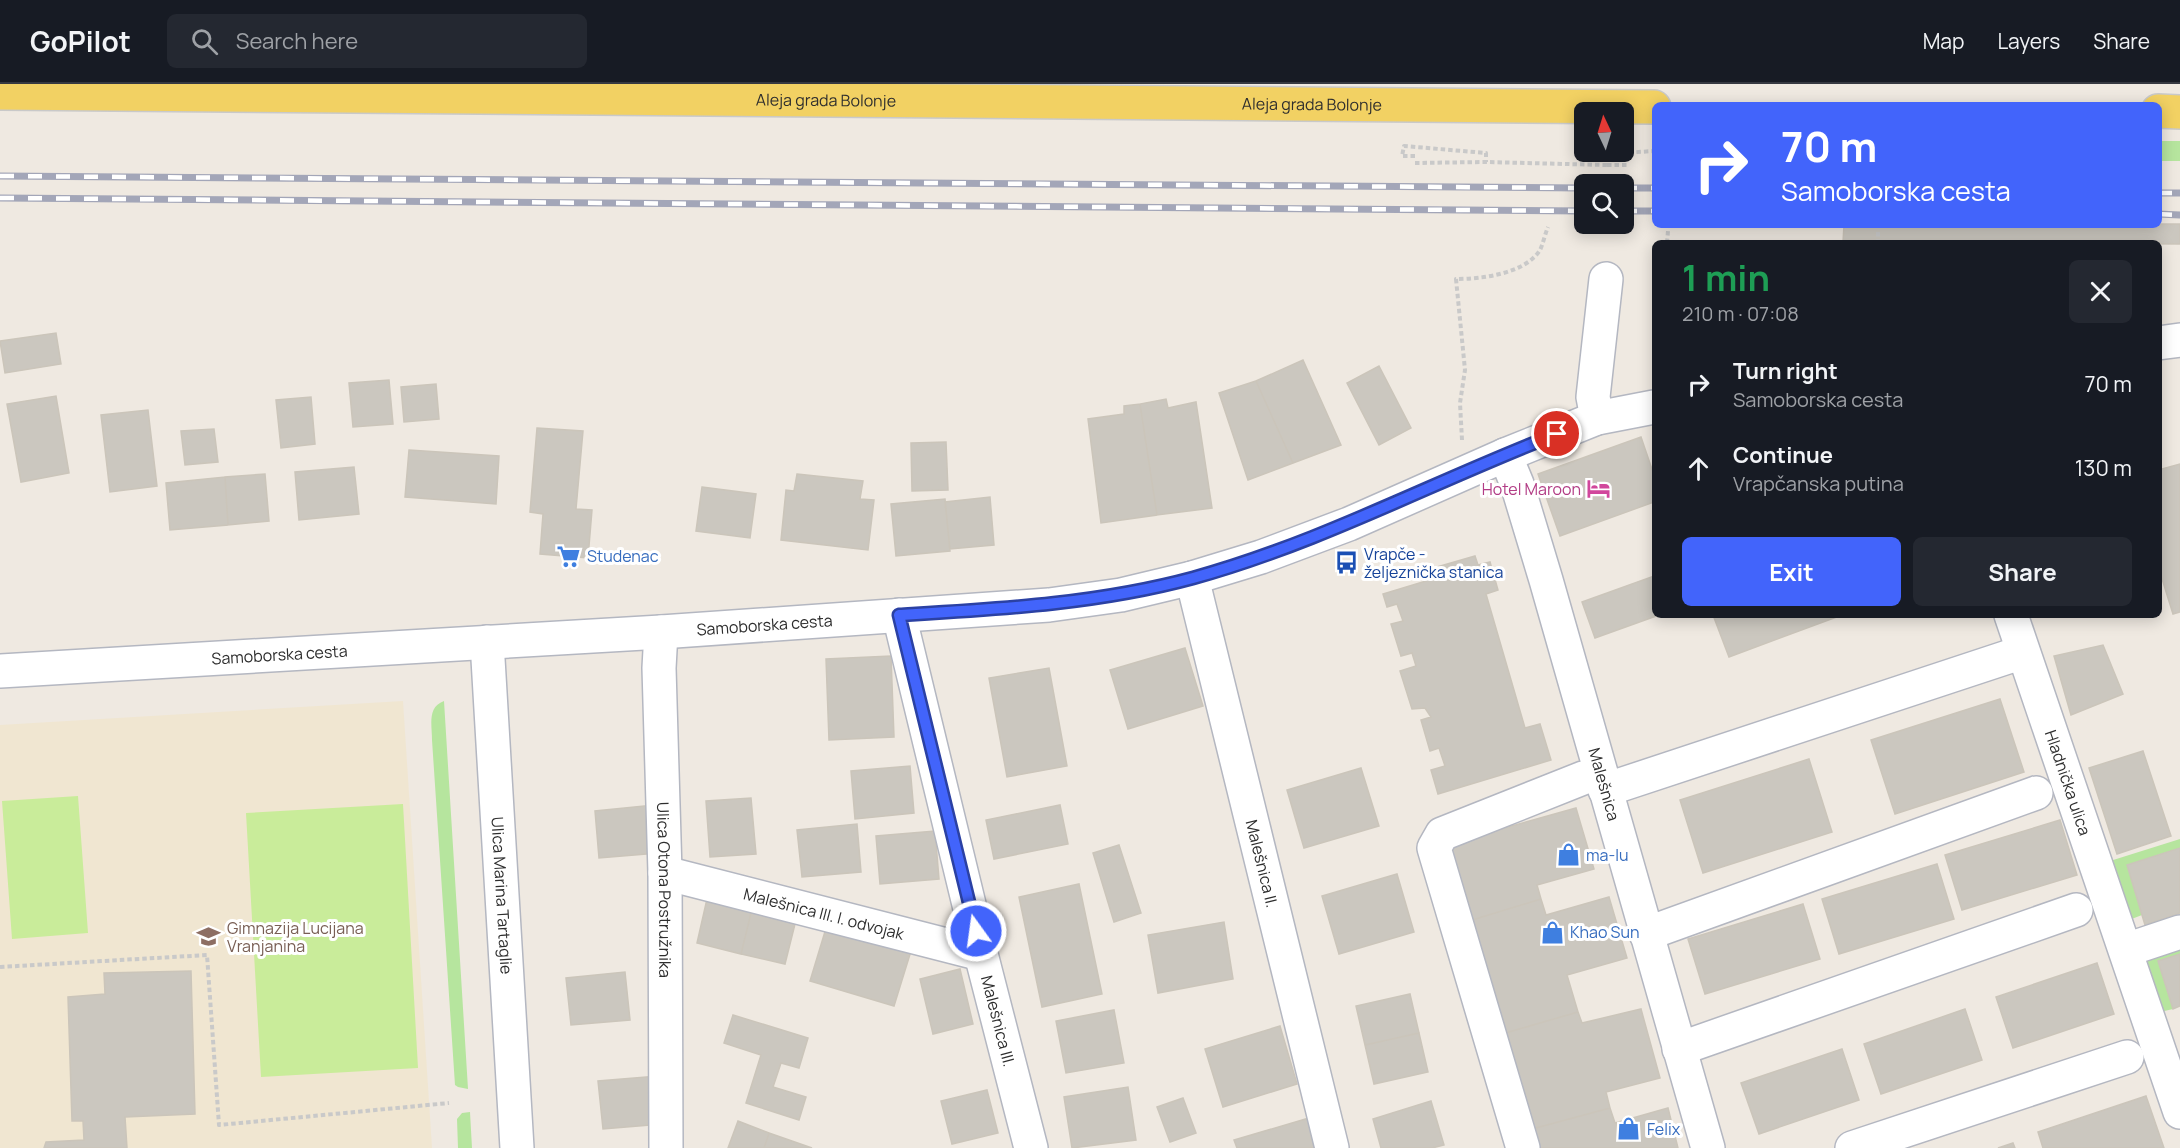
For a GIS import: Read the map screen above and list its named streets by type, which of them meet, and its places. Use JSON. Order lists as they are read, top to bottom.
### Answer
{
  "streets": {
    "main road": ["Aleja grada Bolonje"],
    "street": [
      "Samoborska cesta",
      "Hladnička ulica",
      "Malešnica",
      "Malešnica II.",
      "Ulica Otona Postružnika",
      "Ulica Marina Tartaglie",
      "Malešnica III. I. odvojak",
      "Malešnica III."
    ]
  },
  "crossings": [
    ["Samoborska cesta", "Malešnica"],
    ["Samoborska cesta", "Malešnica II."],
    ["Samoborska cesta", "Ulica Otona Postružnika"],
    ["Samoborska cesta", "Ulica Marina Tartaglie"],
    ["Samoborska cesta", "Malešnica III."],
    ["Ulica Otona Postružnika", "Malešnica III. I. odvojak"],
    ["Malešnica III. I. odvojak", "Malešnica III."]
  ],
  "places": {
    "hotel": ["Hotel Maroon"],
    "supermarket": ["Studenac"],
    "bus stop": ["Vrapče - željeznička stanica"],
    "shop": ["ma-lu", "Khao Sun", "Felix"],
    "school or university": ["Gimnazija Lucijana Vranjanina"]
  },
  "north": "top",
  "page": {
    "header": "GoPilot",
    "search": "Search here",
    "nav": ["Map", "Layers", "Share"],
    "turn": ["70 m", "Samoborska cesta"],
    "heading": ["1 min", "210 m · 07:08"],
    "list": [
      {
        "name": "Turn right",
        "note": "Samoborska cesta",
        "value": "70 m"
      },
      {
        "name": "Continue",
        "note": "Vrapčanska putina",
        "value": "130 m"
      }
    ],
    "buttons": ["Exit", "Share"]
  }
}
